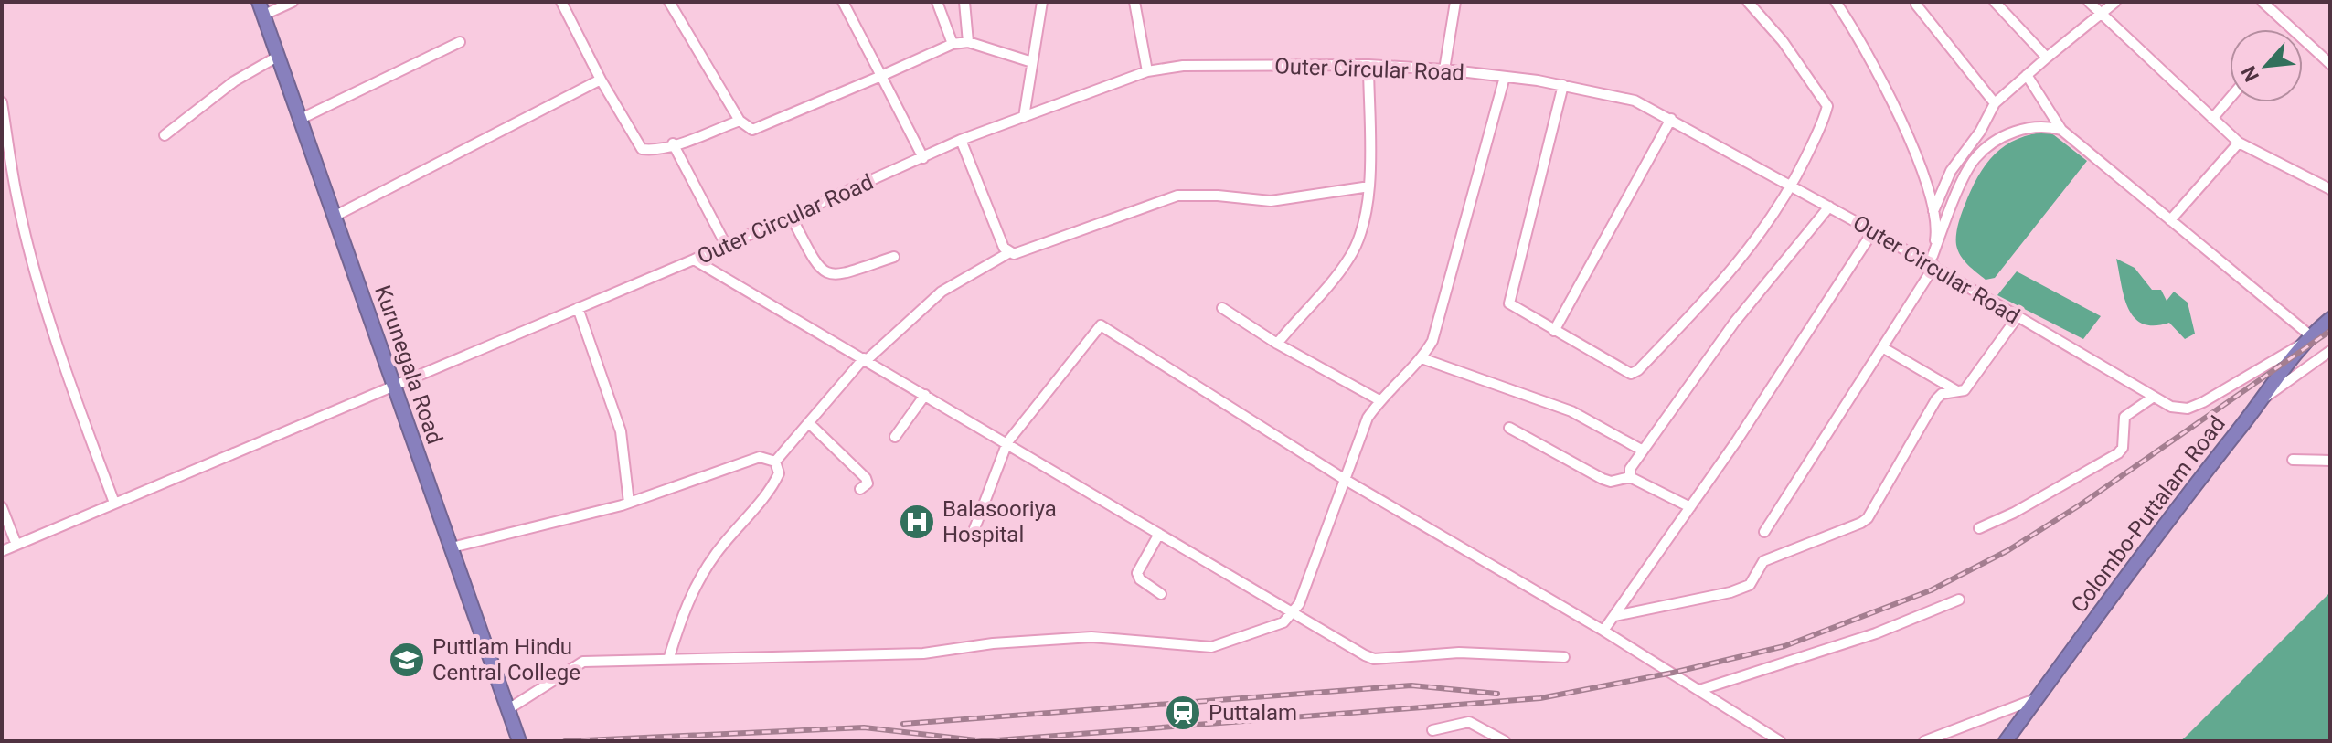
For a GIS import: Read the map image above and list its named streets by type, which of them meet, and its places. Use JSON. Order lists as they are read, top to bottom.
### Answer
{
  "streets": {
    "highway": ["Kurunegala Road", "Colombo-Puttalam Road"],
    "street": ["Outer Circular Road"]
  },
  "crossings": [
    ["Outer Circular Road", "Kurunegala Road"],
    ["Outer Circular Road", "Colombo-Puttalam Road"]
  ],
  "places": {
    "hospital": ["Balasooriya Hospital"],
    "school or university": ["Puttlam Hindu Central College"],
    "station": ["Puttalam"]
  },
  "north": "bottom left"
}
